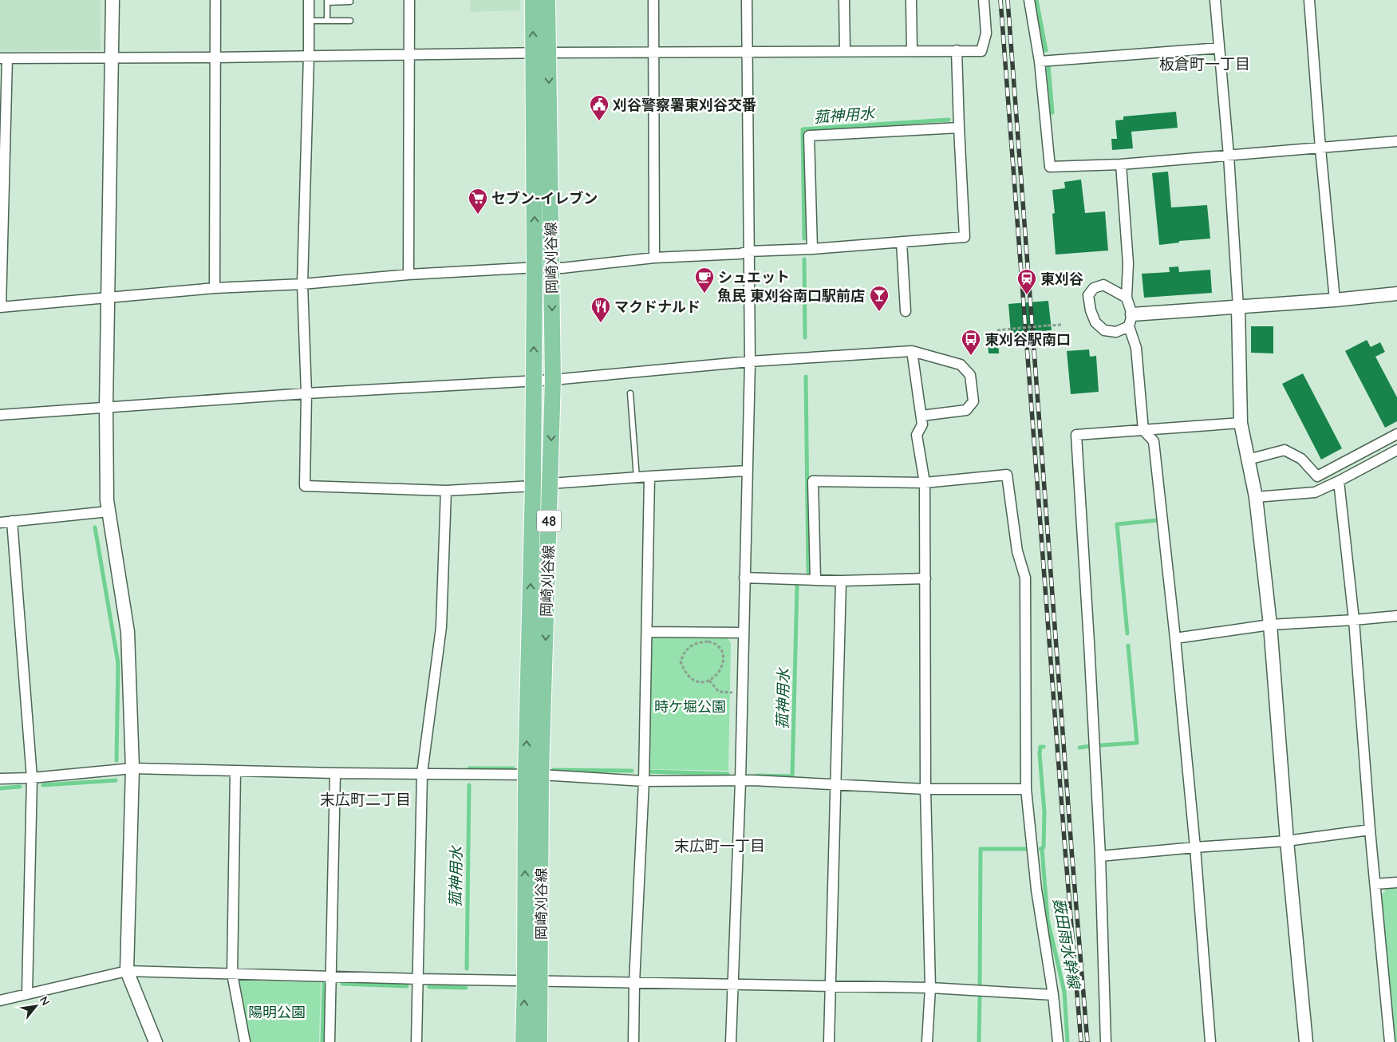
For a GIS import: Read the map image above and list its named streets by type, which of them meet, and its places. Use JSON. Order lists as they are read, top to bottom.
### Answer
{
  "streets": {
    "main road": ["岡崎刈谷線", "48"]
  },
  "districts": ["板倉町一丁目", "末広町二丁目", "末広町一丁目"],
  "water": ["菰神用水", "薮田雨水幹線"],
  "parks": ["時ケ堀公園", "陽明公園"],
  "places": {
    "public building": ["刈谷警察署東刈谷交番"],
    "supermarket": ["セブン-イレブン"],
    "cafe": ["シュエット"],
    "station": ["東刈谷"],
    "bar": ["魚民 東刈谷南口駅前店"],
    "restaurant": ["マクドナルド"],
    "bus stop": ["東刈谷駅南口"]
  },
  "north": "top right"
}
